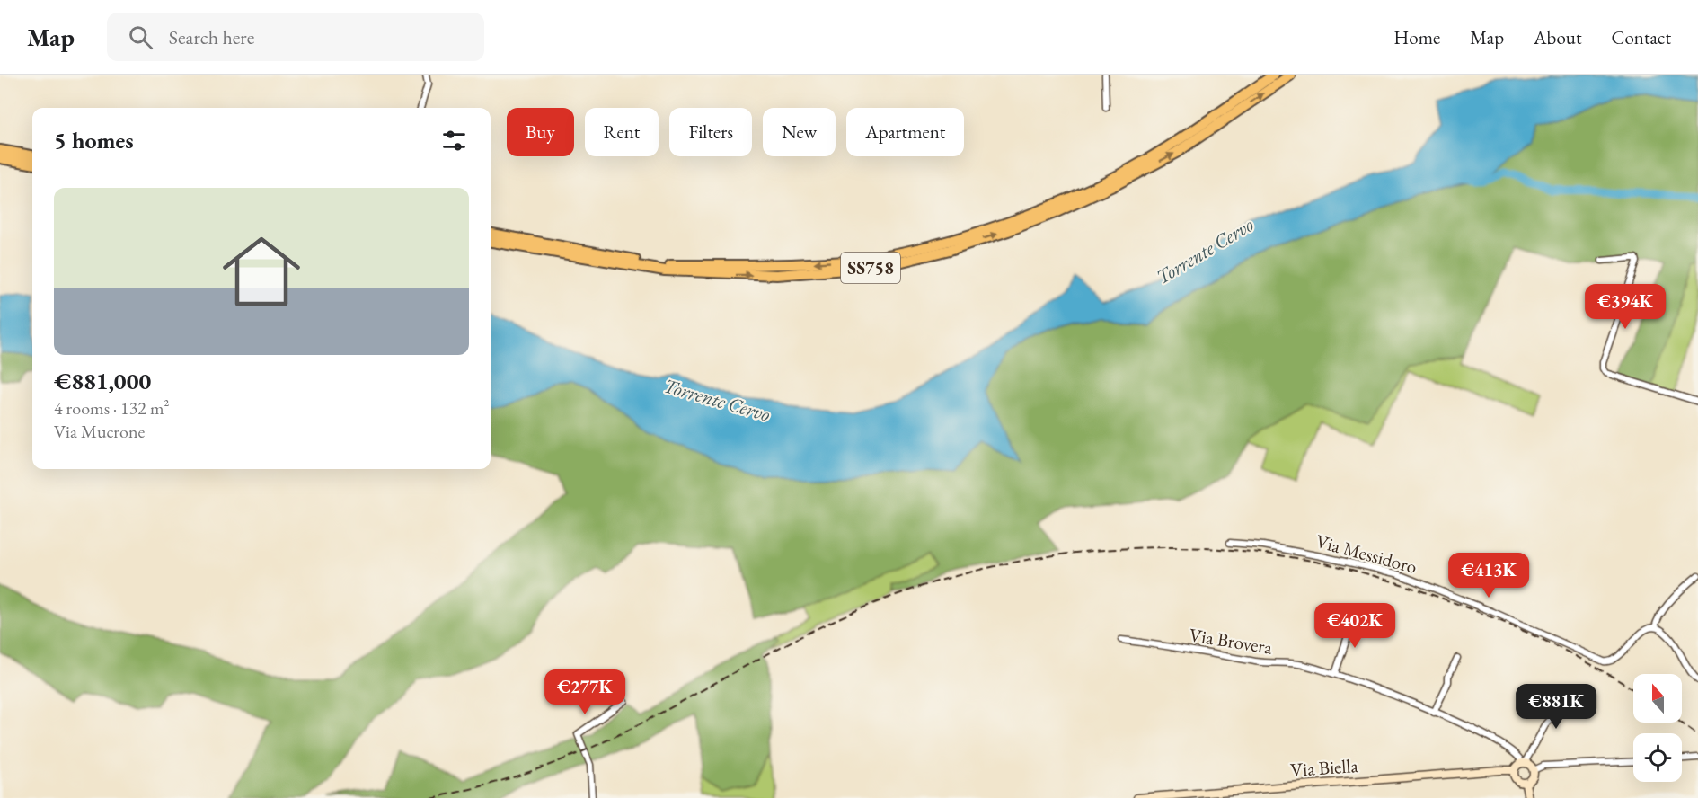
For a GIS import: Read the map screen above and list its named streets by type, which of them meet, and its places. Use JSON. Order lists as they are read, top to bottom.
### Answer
{
  "streets": {
    "highway": ["SS758"],
    "street": ["Via Messidoro", "Via Brovera", "Via Biella"]
  },
  "crossings": [
    ["Via Brovera", "Via Biella"]
  ],
  "water": ["Torrente Cervo"],
  "north": "top",
  "page": {
    "header": "Map",
    "search": "Search here",
    "nav": [
      "Home",
      "Map",
      "About",
      "Contact"
    ],
    "chip": [
      "Buy",
      "Rent",
      "Filters",
      "New",
      "Apartment"
    ],
    "heading": "5 homes",
    "list": [
      {
        "name": "€881,000",
        "note": "4 rooms · 132 m² · Via Mucrone"
      }
    ],
    "price": [
      "€394K",
      "€413K",
      "€402K",
      "€277K",
      "€881K"
    ]
  }
}
